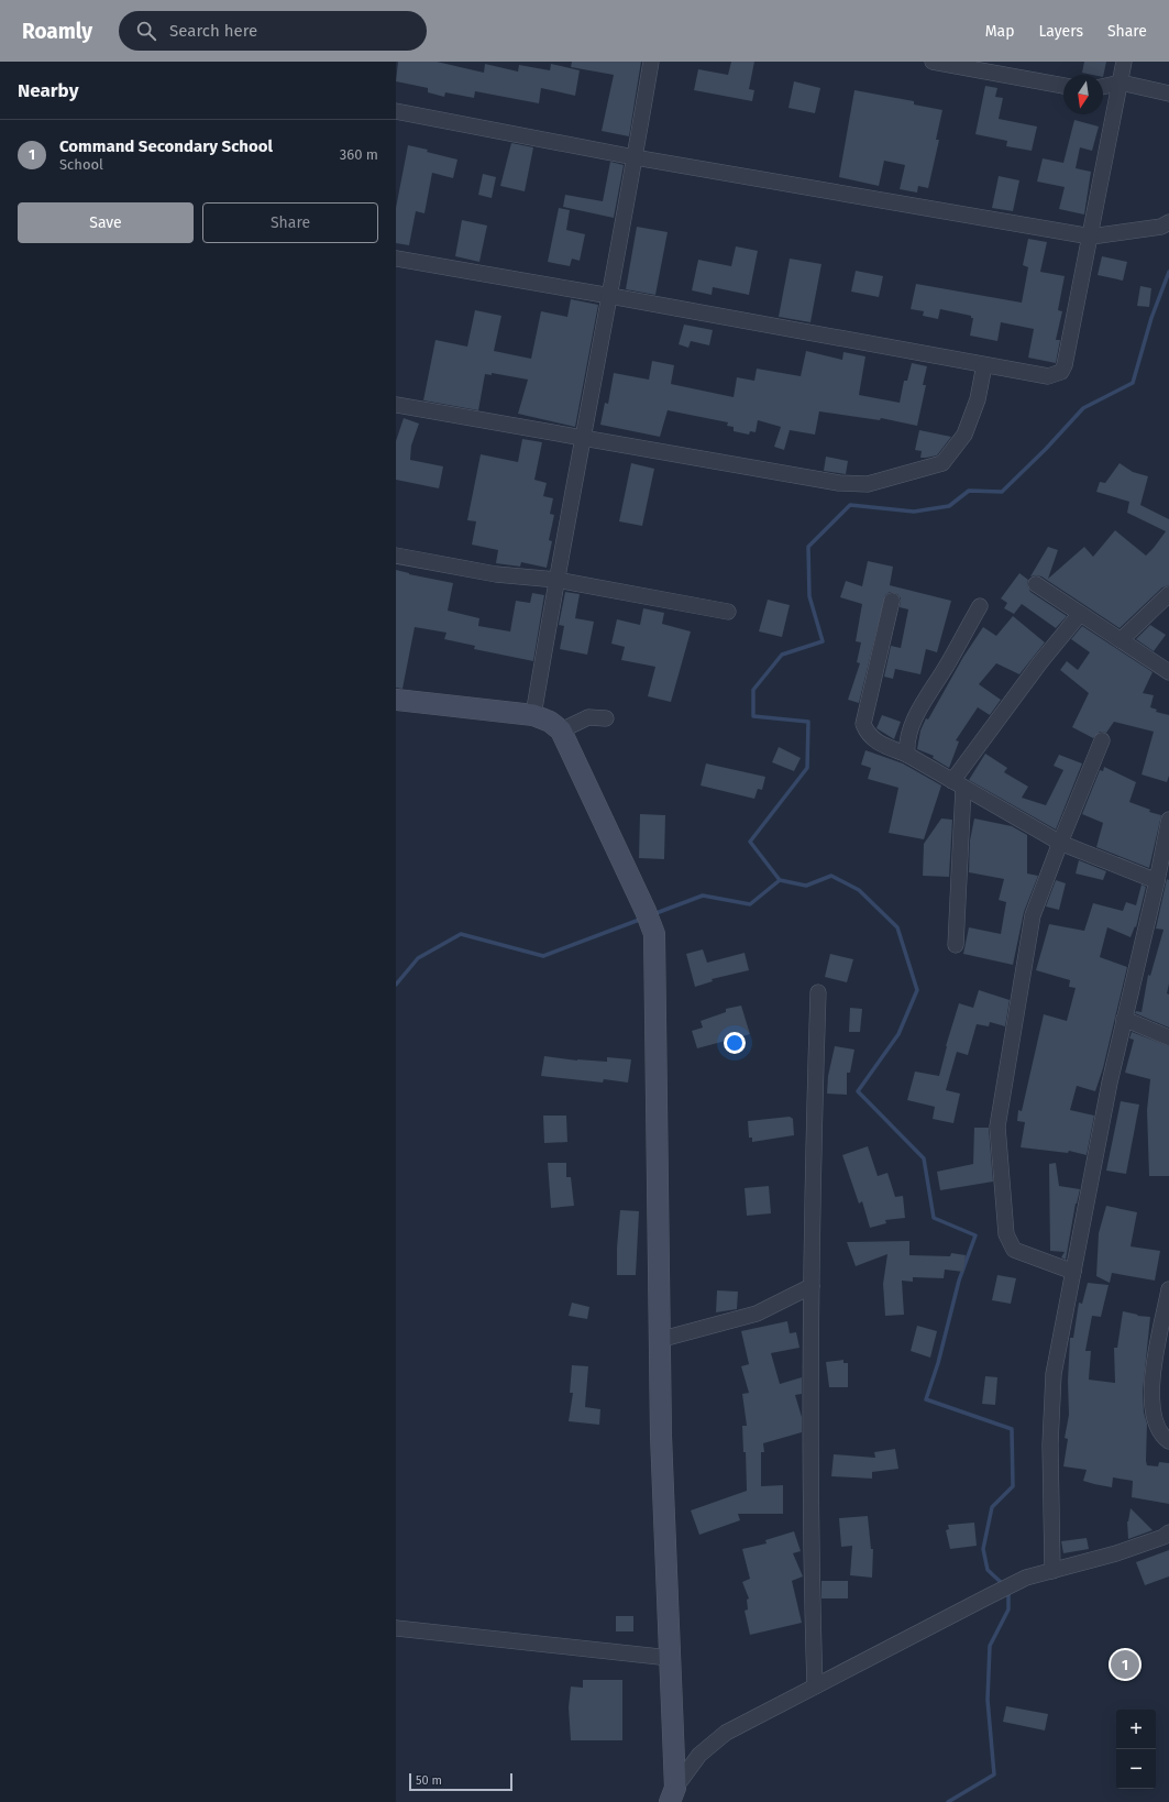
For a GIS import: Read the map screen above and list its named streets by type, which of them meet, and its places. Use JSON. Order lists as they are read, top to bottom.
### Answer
{
  "scale_bar": "50 m",
  "north": "bottom",
  "page": {
    "header": "Roamly",
    "search": "Search here",
    "nav": ["Map", "Layers", "Share"],
    "heading": "Nearby",
    "list": [
      {
        "mark": "1",
        "name": "Command Secondary School",
        "note": "School",
        "value": "360 m"
      }
    ],
    "buttons": ["Save", "Share"],
    "pins": "1",
    "map_buttons": ["+", "−"],
    "scale": "50 m"
  }
}
